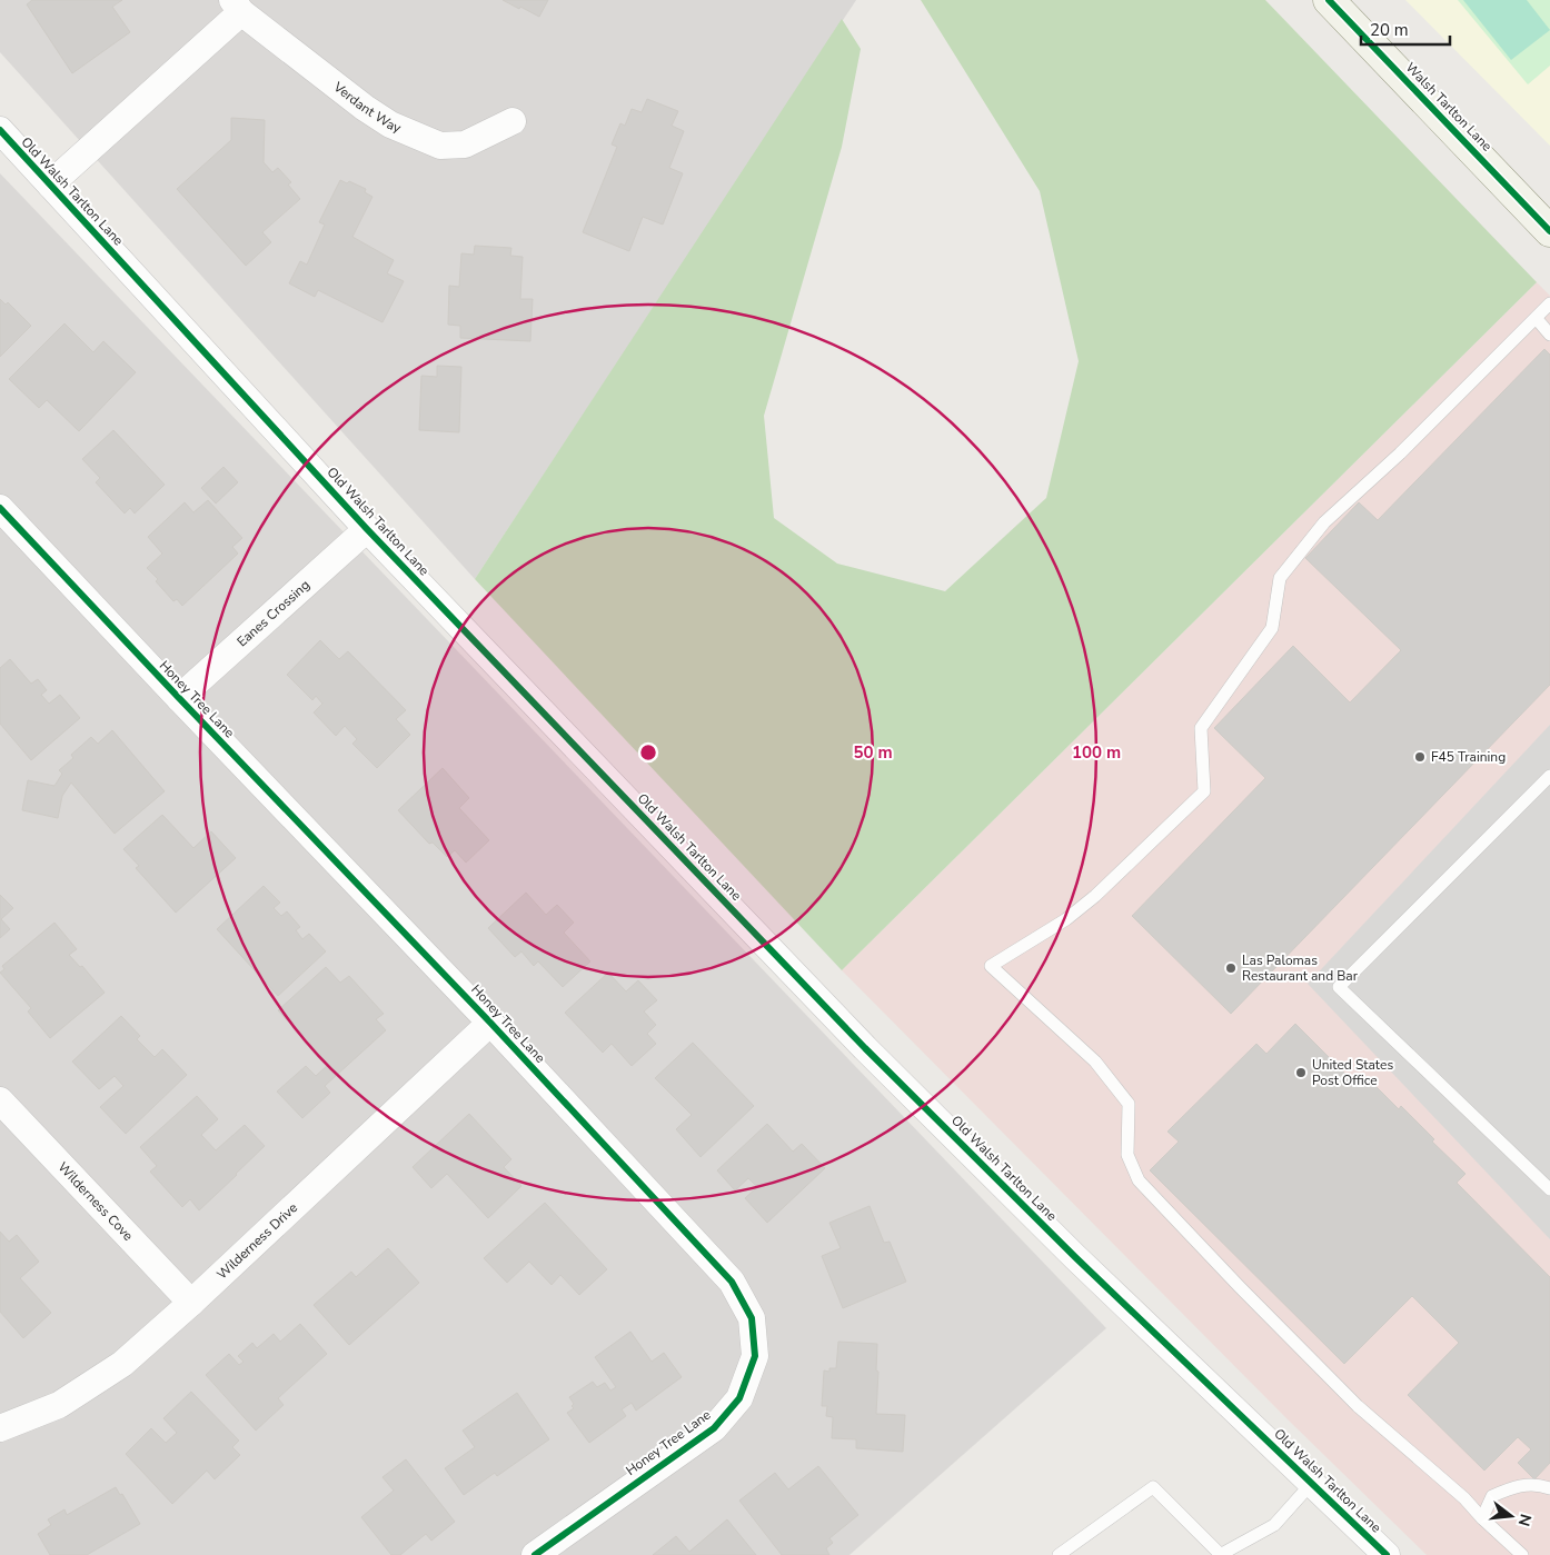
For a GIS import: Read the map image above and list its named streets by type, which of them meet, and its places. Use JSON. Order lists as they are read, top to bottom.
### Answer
{
  "streets": {
    "street": [
      "Verdant Way",
      "Walsh Tarlton Lane",
      "Old Walsh Tarlton Lane",
      "Eanes Crossing",
      "Honey Tree Lane",
      "Wilderness Cove",
      "Wilderness Drive"
    ]
  },
  "crossings": [
    ["Verdant Way", "Old Walsh Tarlton Lane"],
    ["Old Walsh Tarlton Lane", "Eanes Crossing"],
    ["Eanes Crossing", "Honey Tree Lane"],
    ["Honey Tree Lane", "Wilderness Drive"],
    ["Wilderness Cove", "Wilderness Drive"]
  ],
  "places": ["F45 Training", "Las Palomas Restaurant and Bar", "United States Post Office"],
  "scale_bar": "20 m",
  "north": "right",
  "rings": ["50 m", "100 m"]
}
